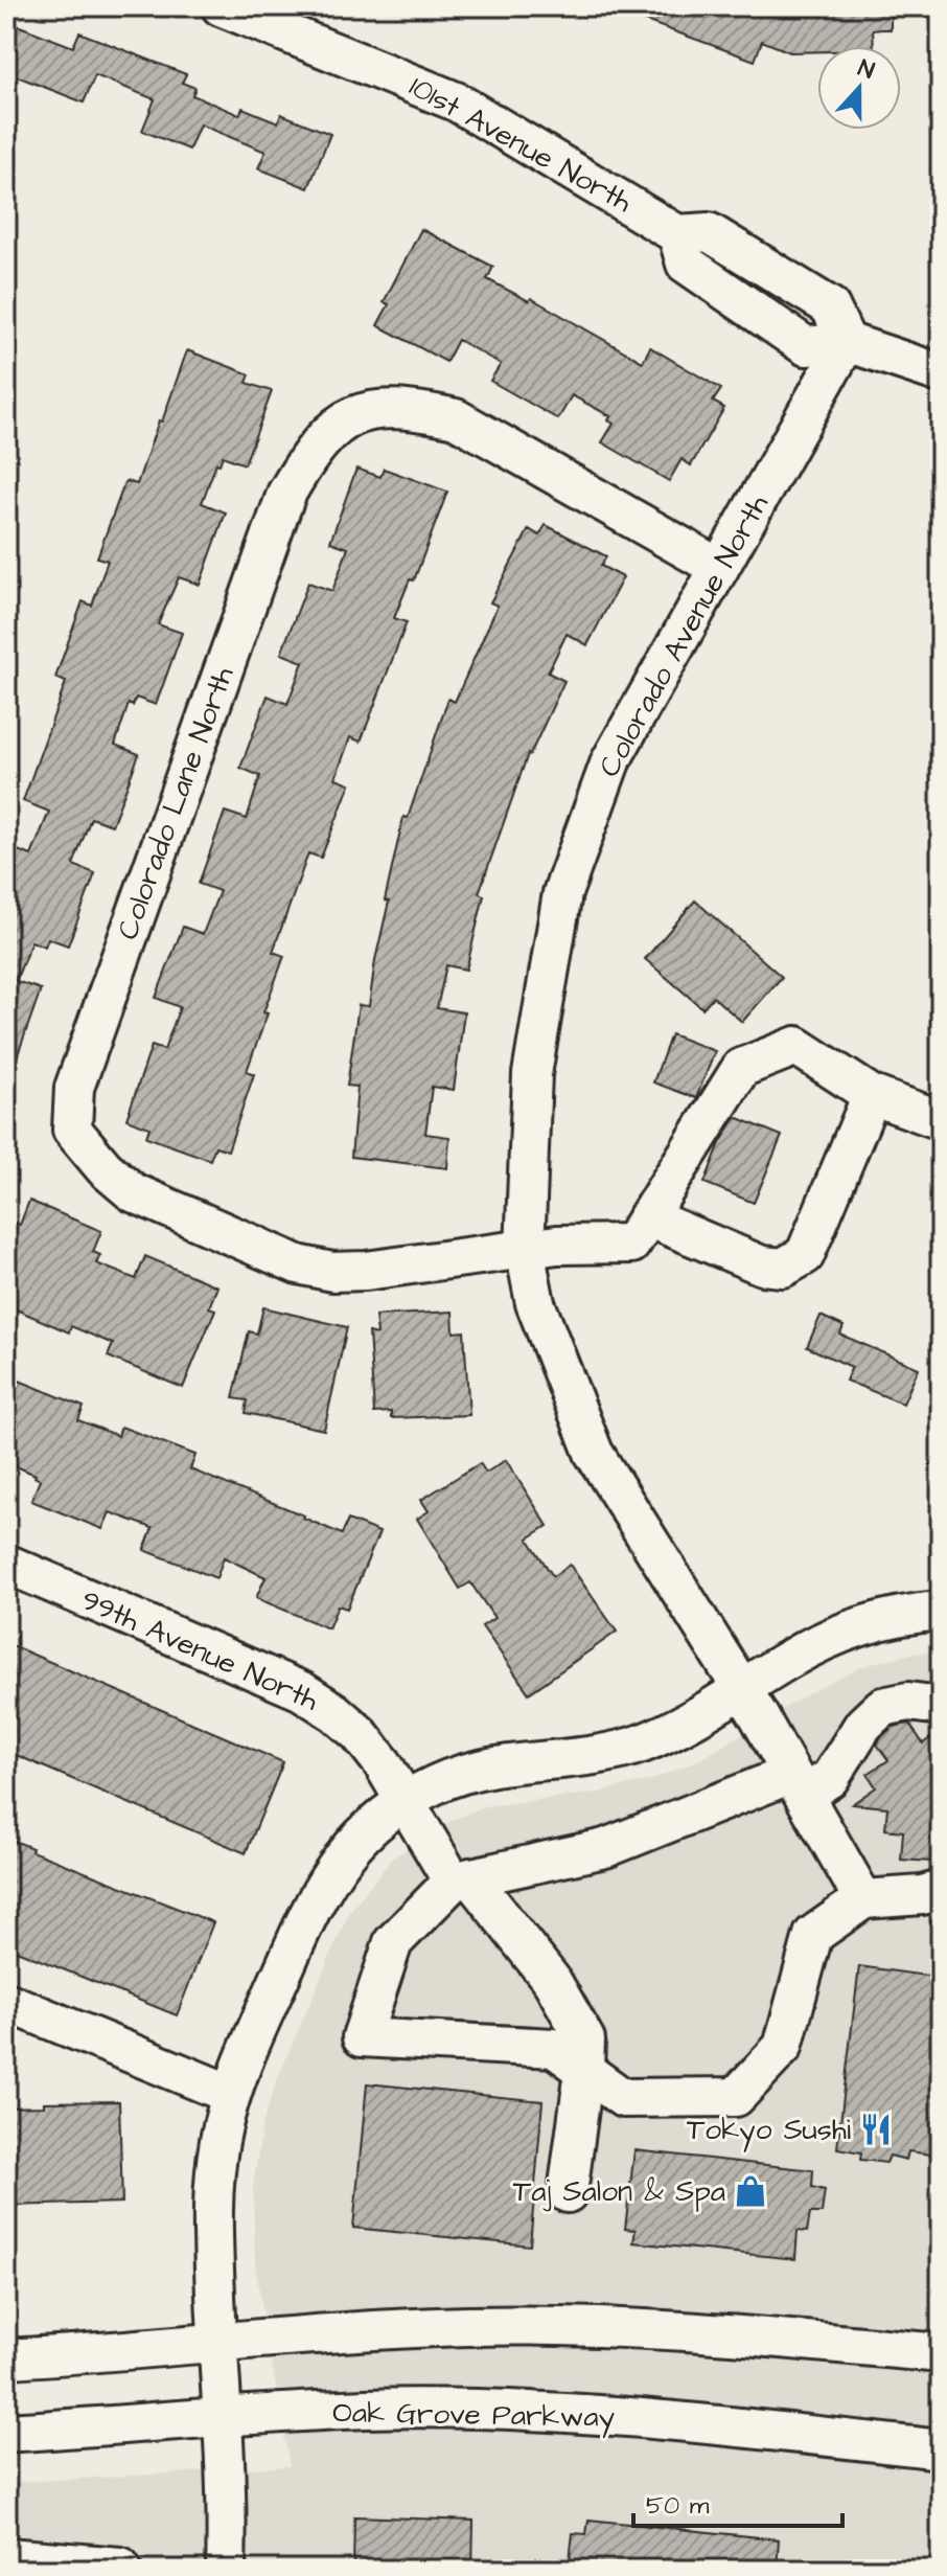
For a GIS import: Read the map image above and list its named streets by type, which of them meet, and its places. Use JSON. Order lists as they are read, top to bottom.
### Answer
{
  "streets": {
    "street": [
      "101st Avenue North",
      "Colorado Avenue North",
      "Colorado Lane North",
      "99th Avenue North",
      "Oak Grove Parkway"
    ]
  },
  "crossings": [
    ["101st Avenue North", "Colorado Avenue North"],
    ["Colorado Avenue North", "Colorado Lane North"]
  ],
  "places": {
    "restaurant": ["Tokyo Sushi"],
    "shop": ["Taj Salon & Spa"]
  },
  "scale_bar": "50 m",
  "north": "top"
}
